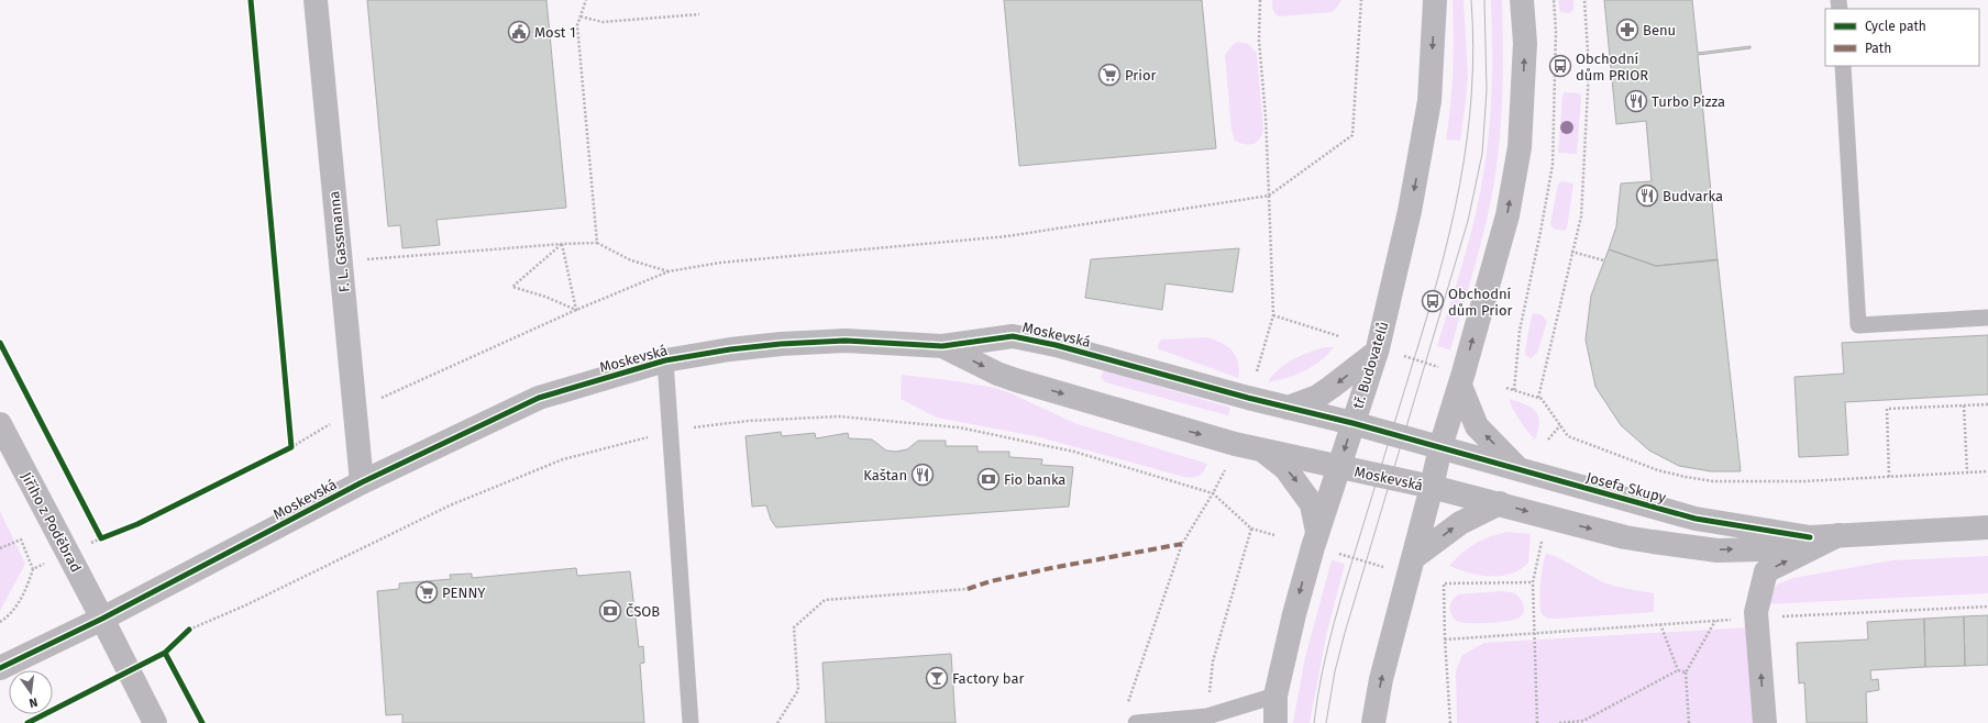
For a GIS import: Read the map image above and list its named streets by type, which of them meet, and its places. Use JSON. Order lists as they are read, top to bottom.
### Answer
{
  "streets": {
    "street": [
      "F. L. Gassmanna",
      "Moskevská",
      "tř. Budovatelů",
      "Josefa Skupy",
      "Jiřího z Poděbrad"
    ]
  },
  "crossings": [
    ["F. L. Gassmanna", "Moskevská"],
    ["Moskevská", "tř. Budovatelů"],
    ["Moskevská", "Josefa Skupy"],
    ["Moskevská", "Jiřího z Poděbrad"]
  ],
  "places": {
    "pharmacy": ["Benu"],
    "public building": ["Most 1"],
    "bus stop": ["Obchodní dům PRIOR", "Obchodní dům Prior"],
    "supermarket": ["Prior", "PENNY"],
    "restaurant": ["Turbo Pizza", "Budvarka", "Kaštan"],
    "bank": ["Fio banka", "ČSOB"],
    "bar": ["Factory bar"]
  },
  "legend": ["Cycle path", "Path"],
  "north": "bottom"
}
